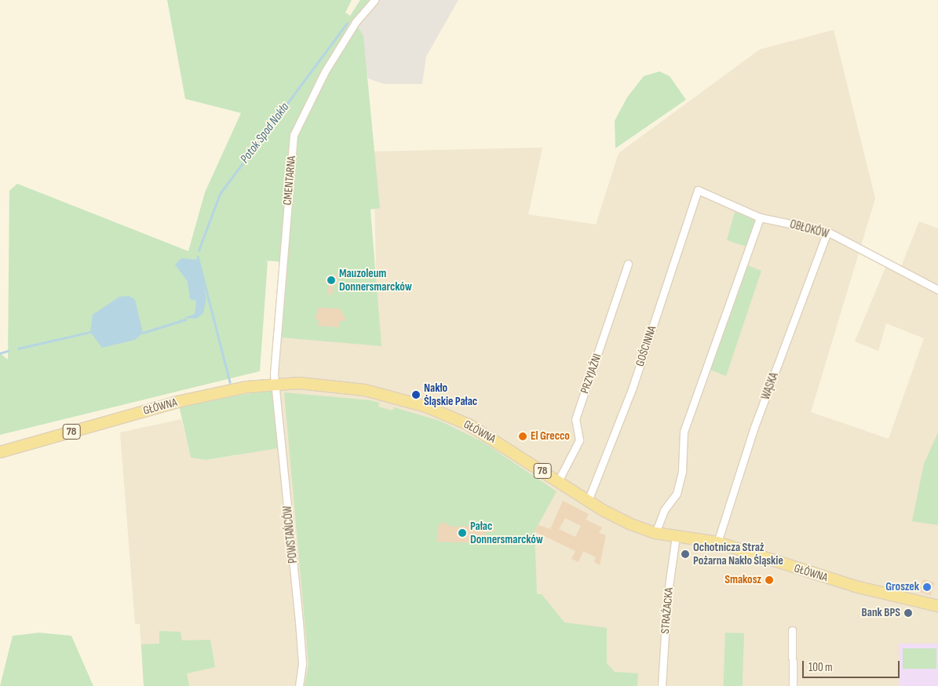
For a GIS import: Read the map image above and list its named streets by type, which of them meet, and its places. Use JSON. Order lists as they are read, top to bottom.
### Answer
{
  "streets": {
    "main road": ["GŁÓWNA", "78"],
    "street": [
      "CMENTARNA",
      "OBŁOKÓW",
      "GOŚCINNA",
      "PRZYJAŹNI",
      "WĄSKA",
      "POWSTAŃCÓW",
      "STRAŻACKA"
    ]
  },
  "crossings": [
    ["CMENTARNA", "GŁÓWNA"],
    ["CMENTARNA", "POWSTAŃCÓW"],
    ["OBŁOKÓW", "GOŚCINNA"],
    ["OBŁOKÓW", "WĄSKA"],
    ["GOŚCINNA", "GŁÓWNA"],
    ["PRZYJAŹNI", "GŁÓWNA"],
    ["WĄSKA", "GŁÓWNA"],
    ["GŁÓWNA", "POWSTAŃCÓW"],
    ["GŁÓWNA", "STRAŻACKA"]
  ],
  "water": ["Potok Spod Nakła"],
  "places": [
    "Mauzoleum Donnersmarcków",
    "Nakło Śląskie Pałac",
    "El Grecco",
    "Pałac Donnersmarcków",
    "Ochotnicza Straż Pożarna Nakło Śląskie",
    "Smakosz",
    "Groszek",
    "Bank BPS"
  ],
  "scale_bar": "100 m"
}
